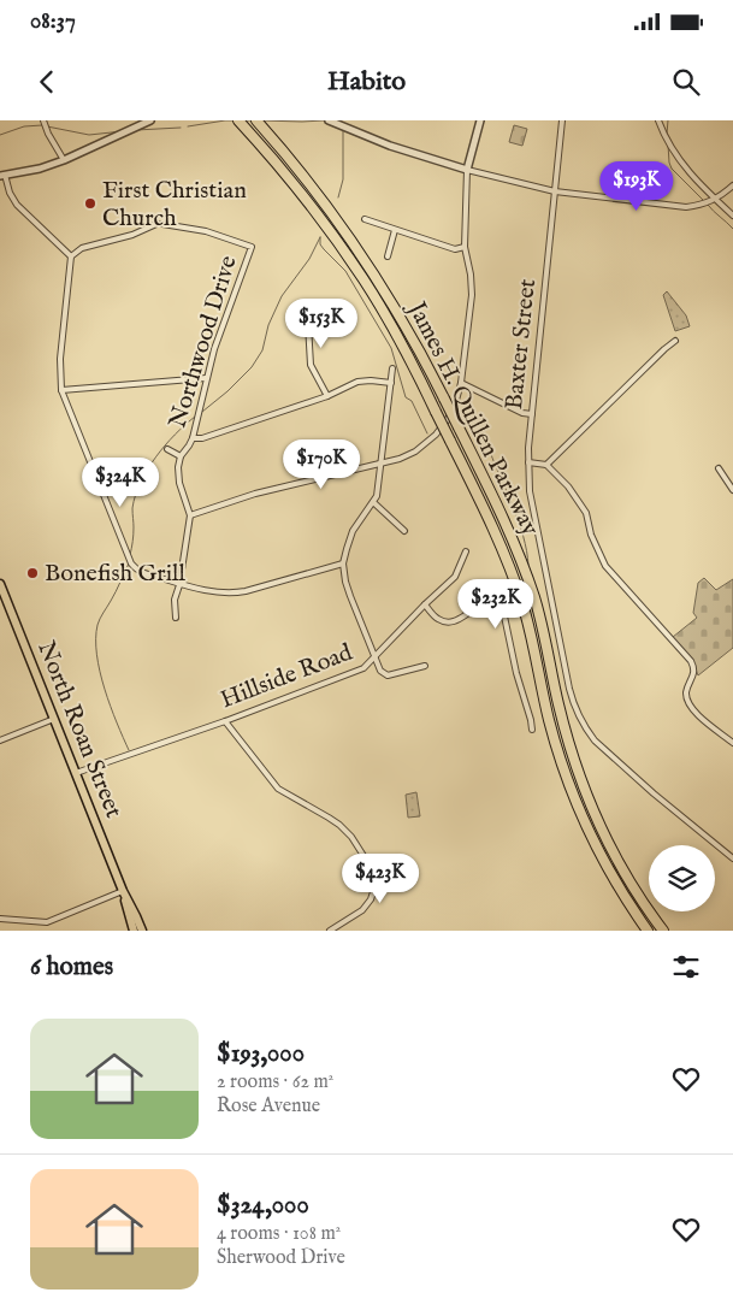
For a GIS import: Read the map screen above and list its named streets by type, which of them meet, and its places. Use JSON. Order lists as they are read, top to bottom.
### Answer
{
  "streets": {
    "highway": ["James H. Quillen Parkway"],
    "main road": ["North Roan Street"],
    "street": ["Northwood Drive", "Baxter Street", "Hillside Road"]
  },
  "crossings": [
    ["Hillside Road", "North Roan Street"]
  ],
  "places": ["First Christian Church", "Bonefish Grill"],
  "page": {
    "status": "08:37",
    "header": "Habito",
    "price": [
      "$193K",
      "$153K",
      "$170K",
      "$324K",
      "$232K",
      "$423K"
    ],
    "heading": "6 homes",
    "list": [
      {
        "name": "$193,000",
        "note": "2 rooms · 62 m² · Rose Avenue"
      },
      {
        "name": "$324,000",
        "note": "4 rooms · 108 m² · Sherwood Drive"
      }
    ]
  }
}
